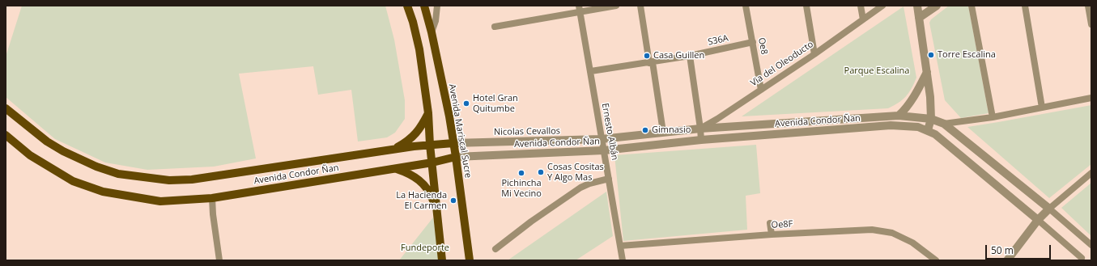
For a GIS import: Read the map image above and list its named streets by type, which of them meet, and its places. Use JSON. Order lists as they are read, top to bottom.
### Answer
{
  "streets": {
    "main road": ["Avenida Condor Ñan", "Avenida Mariscal Sucre"],
    "street": [
      "S36A",
      "Oe8",
      "Via del Oleoducto",
      "Nicolas Cevallos",
      "Ernesto Albán",
      "Oe8F"
    ]
  },
  "crossings": [
    ["S36A", "Oe8"],
    ["S36A", "Ernesto Albán"],
    ["Oe8", "Via del Oleoducto"],
    ["Via del Oleoducto", "Avenida Condor Ñan"],
    ["Avenida Condor Ñan", "Avenida Mariscal Sucre"],
    ["Avenida Condor Ñan", "Nicolas Cevallos"],
    ["Avenida Condor Ñan", "Ernesto Albán"],
    ["Avenida Mariscal Sucre", "Nicolas Cevallos"],
    ["Nicolas Cevallos", "Ernesto Albán"],
    ["Ernesto Albán", "Oe8F"]
  ],
  "parks": ["Parque Escalina", "Fundeporte"],
  "places": [
    "Torre Escalina",
    "Casa Guillen",
    "Hotel Gran Quitumbe",
    "Gimnasio",
    "Cosas Cositas Y Algo Mas",
    "Pichincha Mi Vecino",
    "La Hacienda El Carmen"
  ],
  "scale_bar": "50 m"
}
